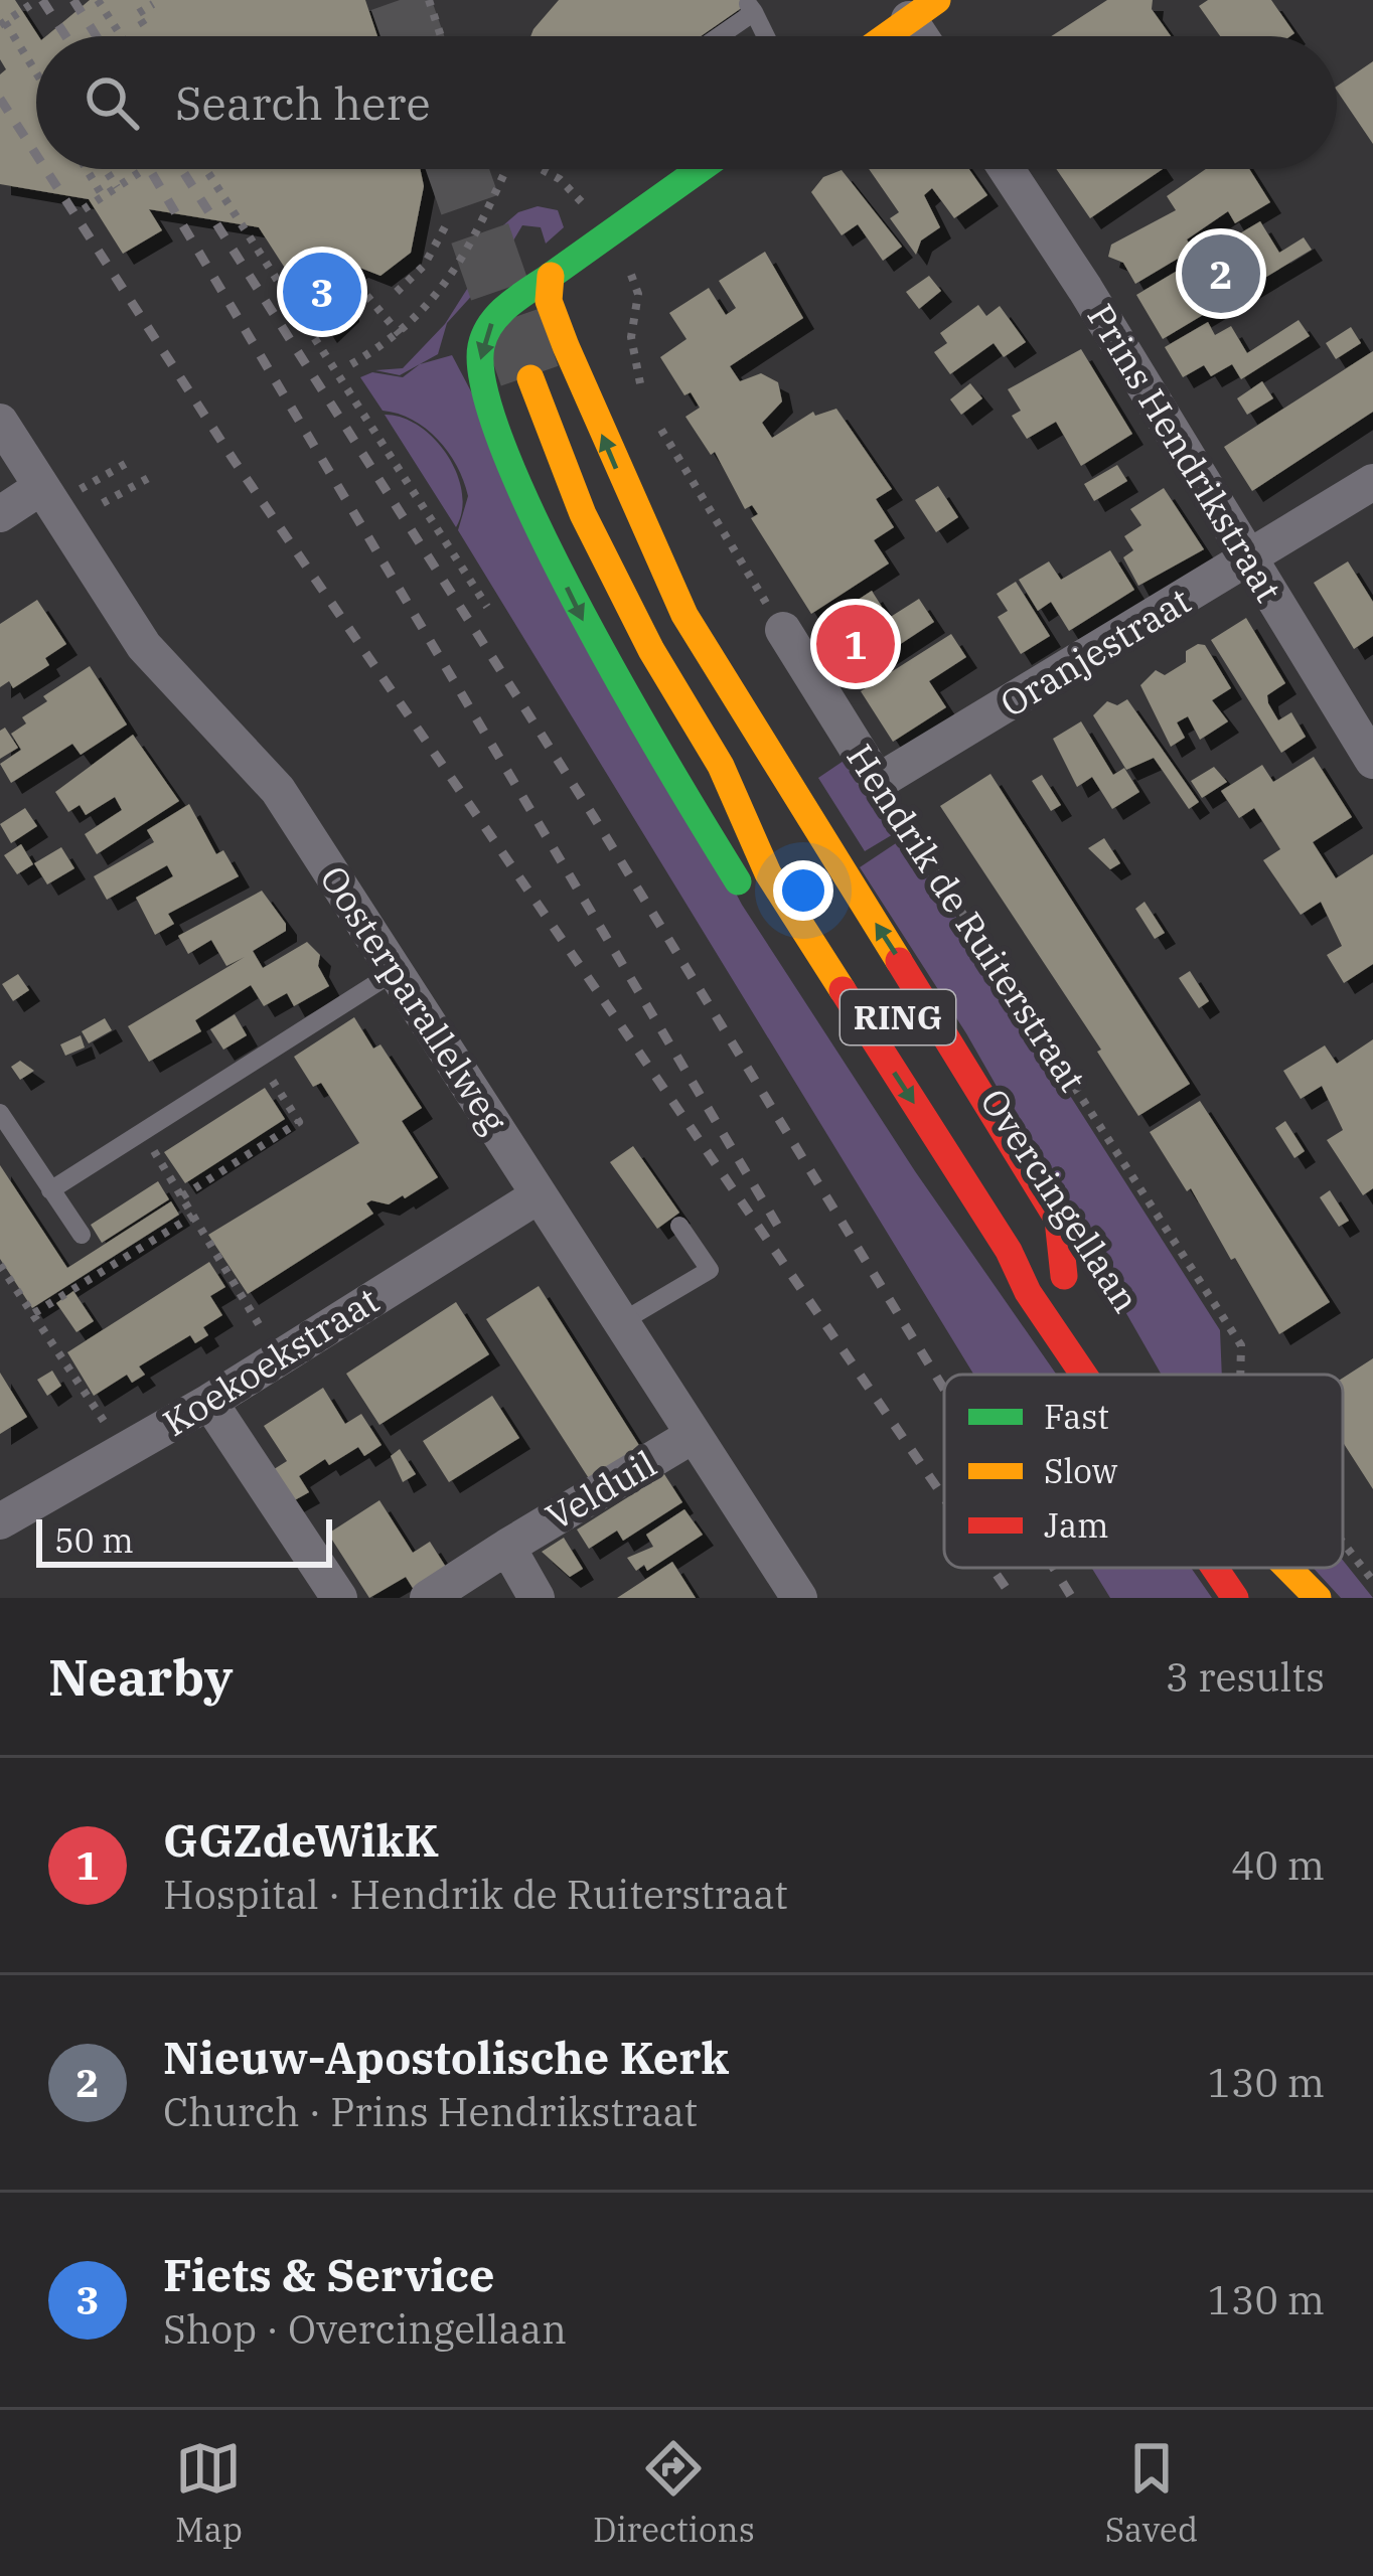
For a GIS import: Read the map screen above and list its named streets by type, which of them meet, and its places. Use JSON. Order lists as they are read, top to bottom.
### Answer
{
  "streets": {
    "main road": ["RING", "Overcingellaan"],
    "street": [
      "Prins Hendrikstraat",
      "Oranjestraat",
      "Hendrik de Ruiterstraat",
      "Oosterparallelweg",
      "Koekoekstraat",
      "Velduil"
    ]
  },
  "crossings": [
    ["Prins Hendrikstraat", "Oranjestraat"],
    ["Oranjestraat", "Hendrik de Ruiterstraat"],
    ["Oosterparallelweg", "Koekoekstraat"],
    ["Oosterparallelweg", "Velduil"]
  ],
  "legend": ["Fast", "Slow", "Jam"],
  "scale_bar": "50 m",
  "page": {
    "search": "Search here",
    "pins": ["2", "3", "1"],
    "scale": "50 m",
    "heading": ["Nearby", "3 results"],
    "list": [
      {
        "mark": "1",
        "name": "GGZdeWikK",
        "note": "Hospital · Hendrik de Ruiterstraat",
        "value": "40 m"
      },
      {
        "mark": "2",
        "name": "Nieuw-Apostolische Kerk",
        "note": "Church · Prins Hendrikstraat",
        "value": "130 m"
      },
      {
        "mark": "3",
        "name": "Fiets & Service",
        "note": "Shop · Overcingellaan",
        "value": "130 m"
      }
    ],
    "nav": ["Map", "Directions", "Saved"]
  }
}
